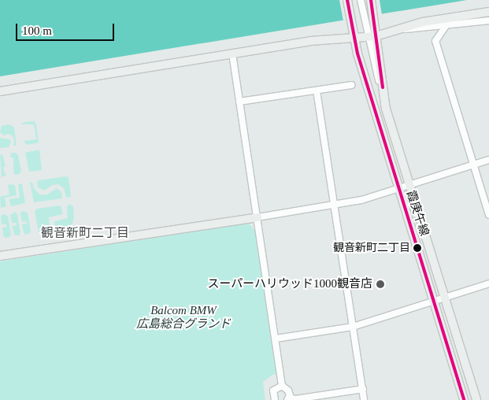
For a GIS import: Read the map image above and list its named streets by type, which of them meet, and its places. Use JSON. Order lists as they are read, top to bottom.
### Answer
{
  "streets": {
    "street": ["霞庚午線"]
  },
  "districts": ["観音新町二丁目"],
  "parks": ["Balcom BMW 広島総合グランド"],
  "places": ["観音新町二丁目", "スーパーハリウッド1000観音店"],
  "scale_bar": "100 m"
}
